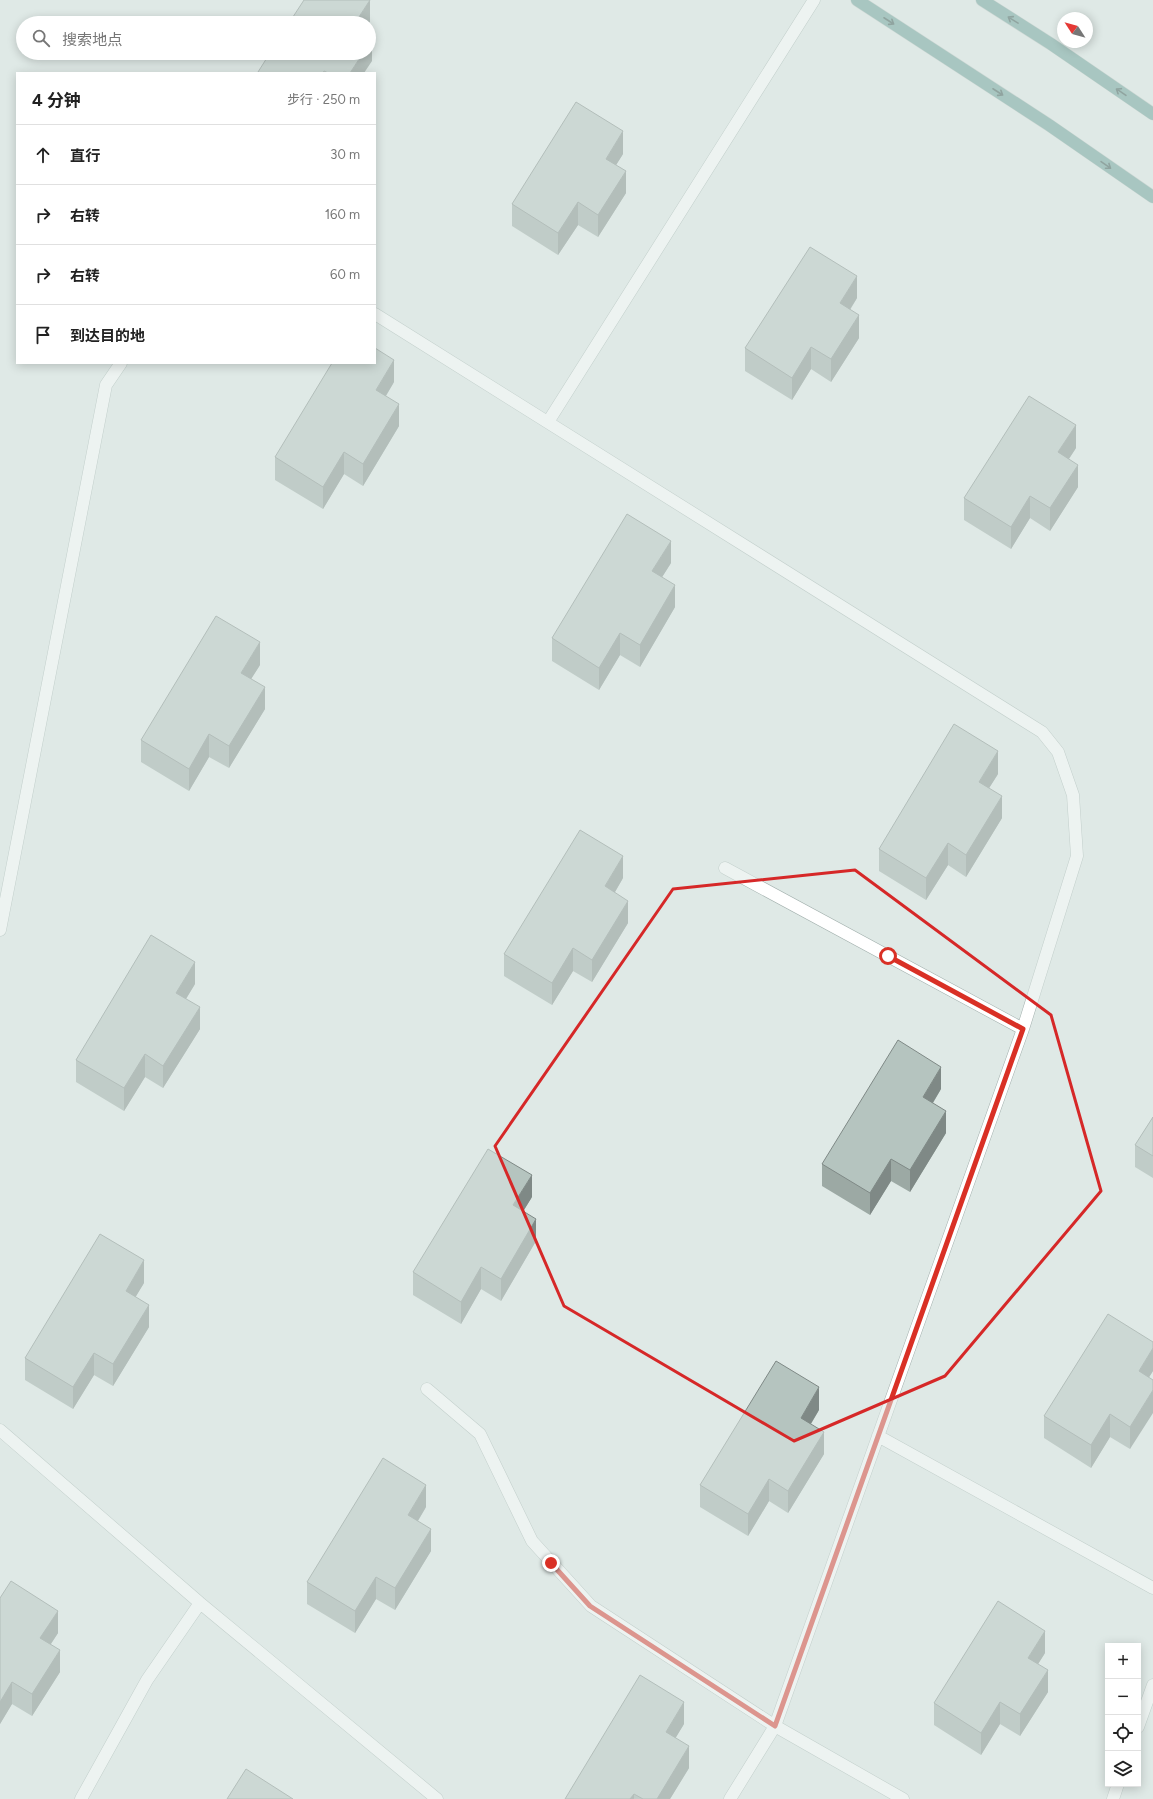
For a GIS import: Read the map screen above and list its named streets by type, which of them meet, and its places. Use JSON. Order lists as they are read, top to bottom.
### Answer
{
  "north": "top left",
  "page": {
    "search": "搜索地点",
    "heading": ["4 分钟", "步行 · 250 m"],
    "list": [
      ["直行", "30 m"],
      ["右转", "160 m"],
      ["右转", "60 m"],
      "到达目的地"
    ],
    "map_buttons": ["+", "−"]
  }
}
